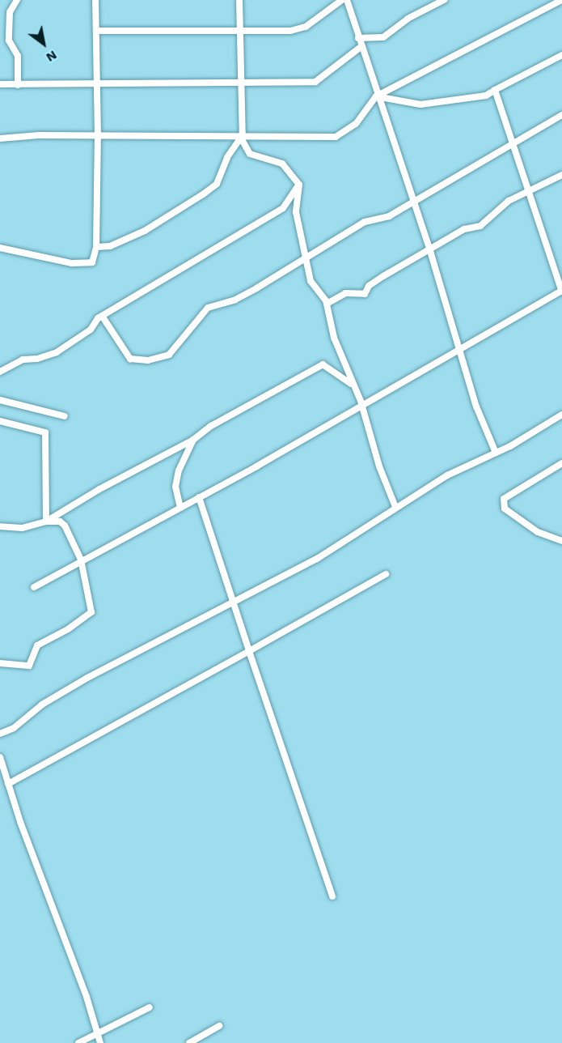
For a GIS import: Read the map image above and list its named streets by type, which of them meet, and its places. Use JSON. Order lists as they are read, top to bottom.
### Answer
{
  "north": "bottom right"
}
